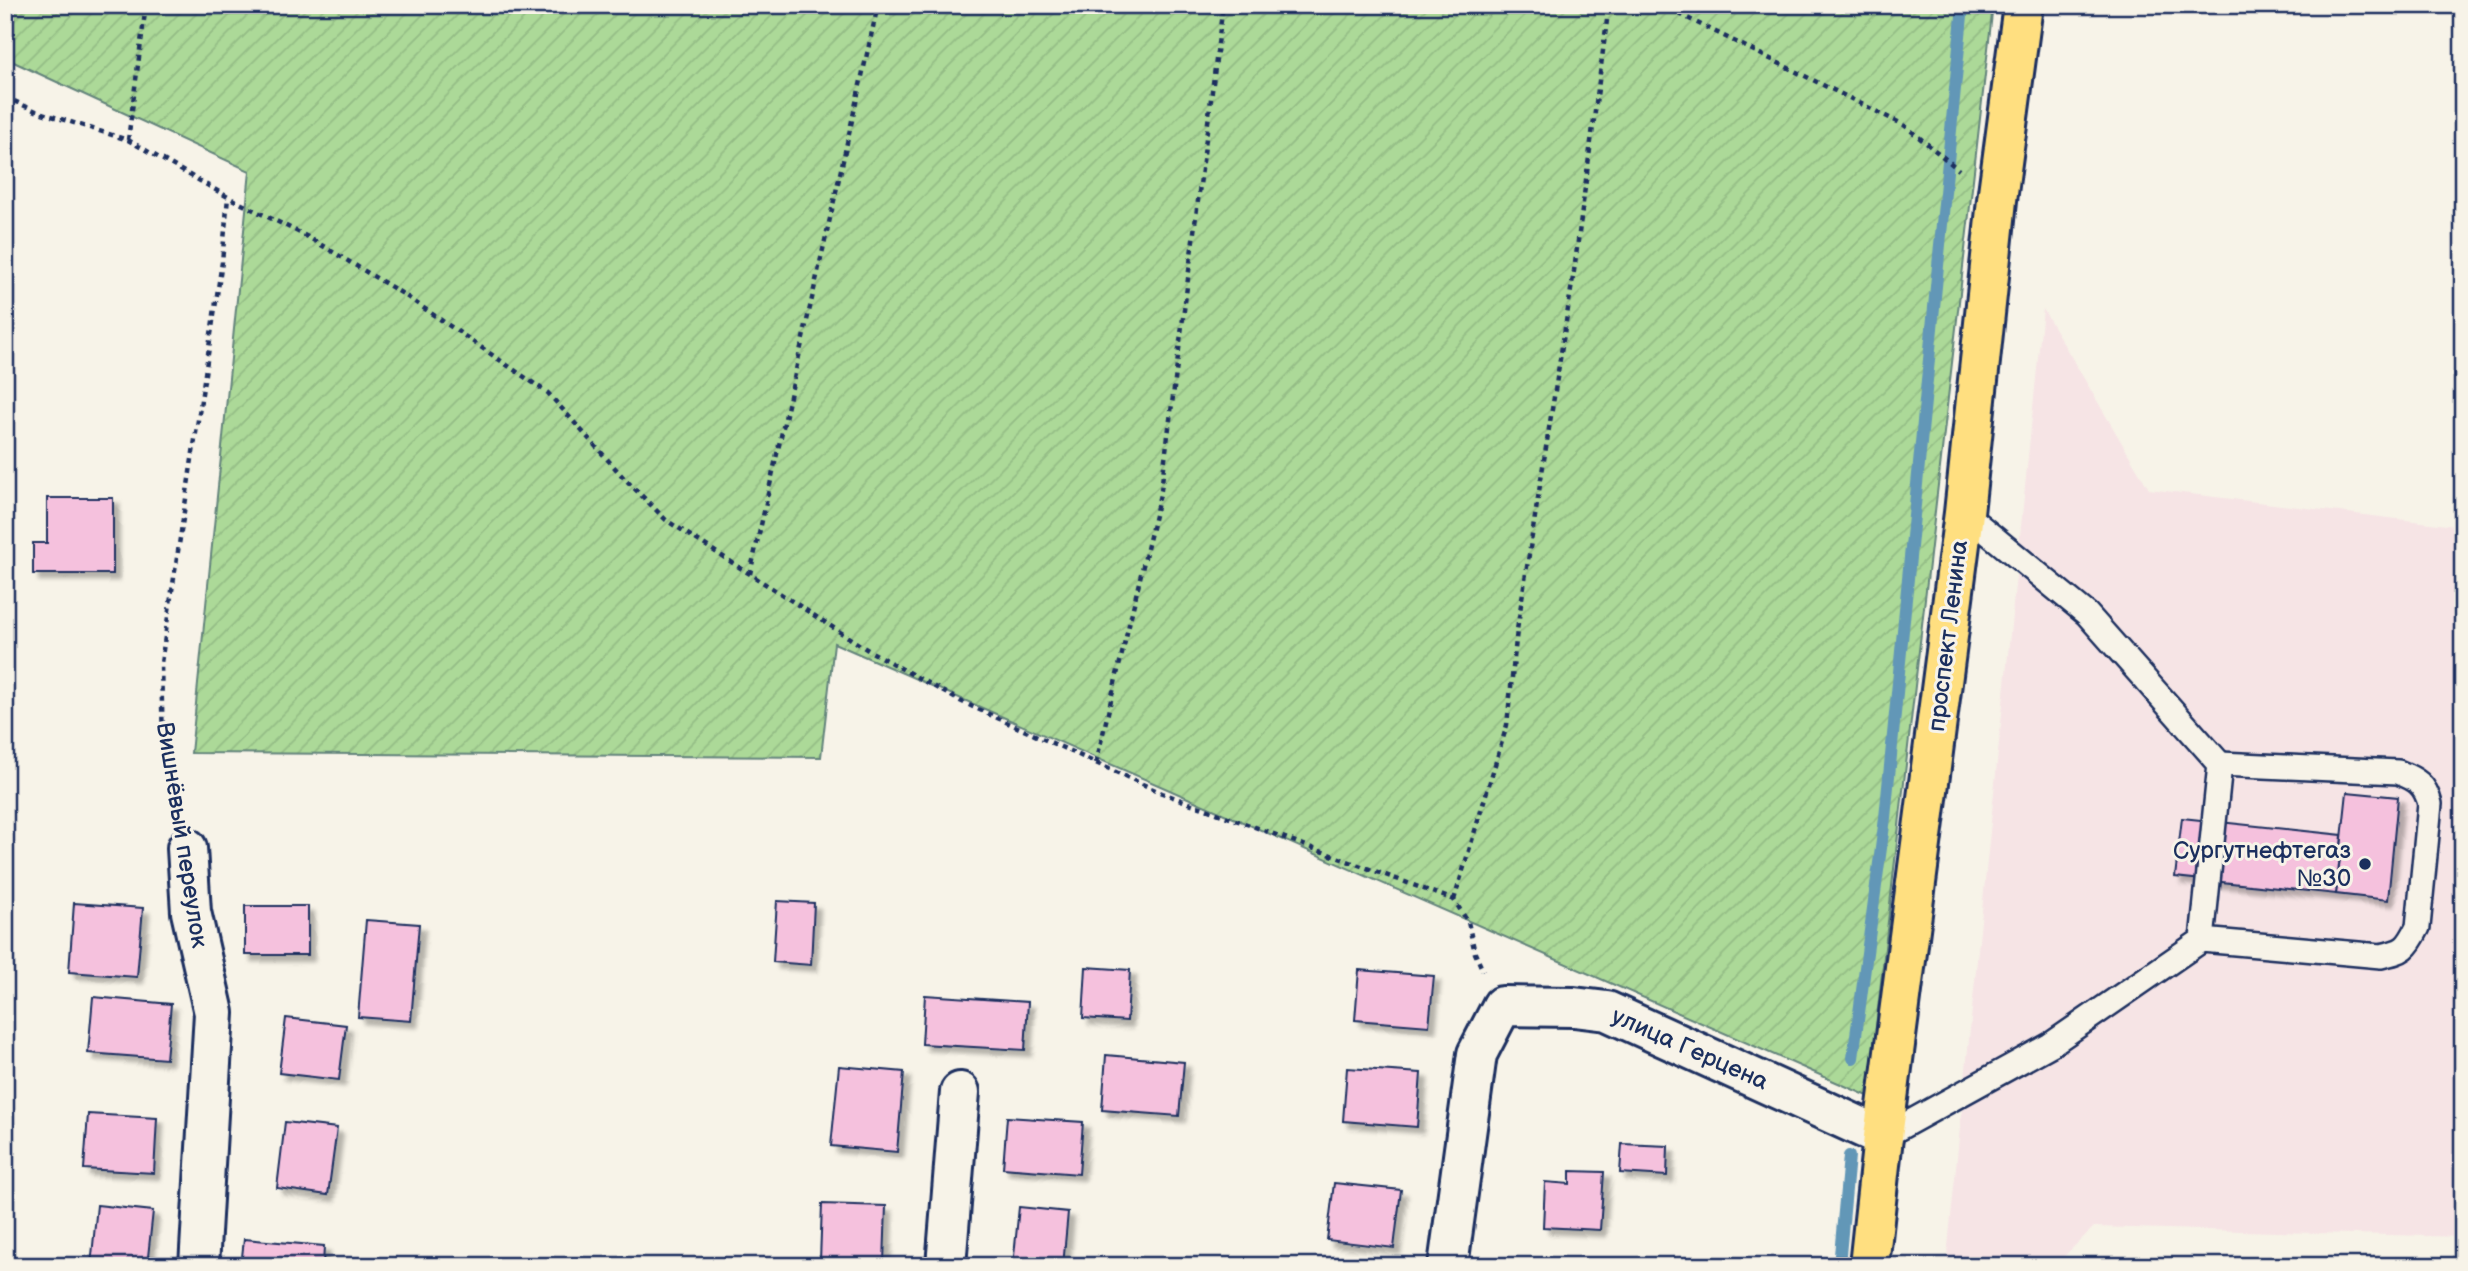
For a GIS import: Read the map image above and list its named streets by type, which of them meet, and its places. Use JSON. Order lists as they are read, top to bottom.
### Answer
{
  "streets": {
    "main road": ["проспект Ленина"],
    "street": ["Вишнёвый переулок", "улица Герцена"]
  },
  "crossings": [
    ["проспект Ленина", "улица Герцена"]
  ],
  "places": ["Сургутнефтегаз №30"]
}
